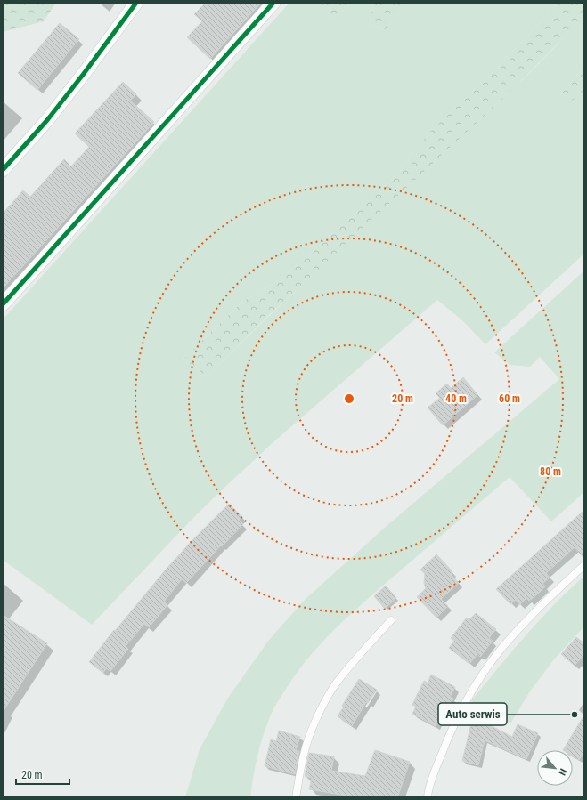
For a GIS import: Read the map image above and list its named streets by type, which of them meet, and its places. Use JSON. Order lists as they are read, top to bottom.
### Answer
{
  "places": ["Auto serwis"],
  "scale_bar": "20 m",
  "north": "bottom right",
  "rings": [
    "20 m",
    "40 m",
    "60 m",
    "80 m"
  ]
}
